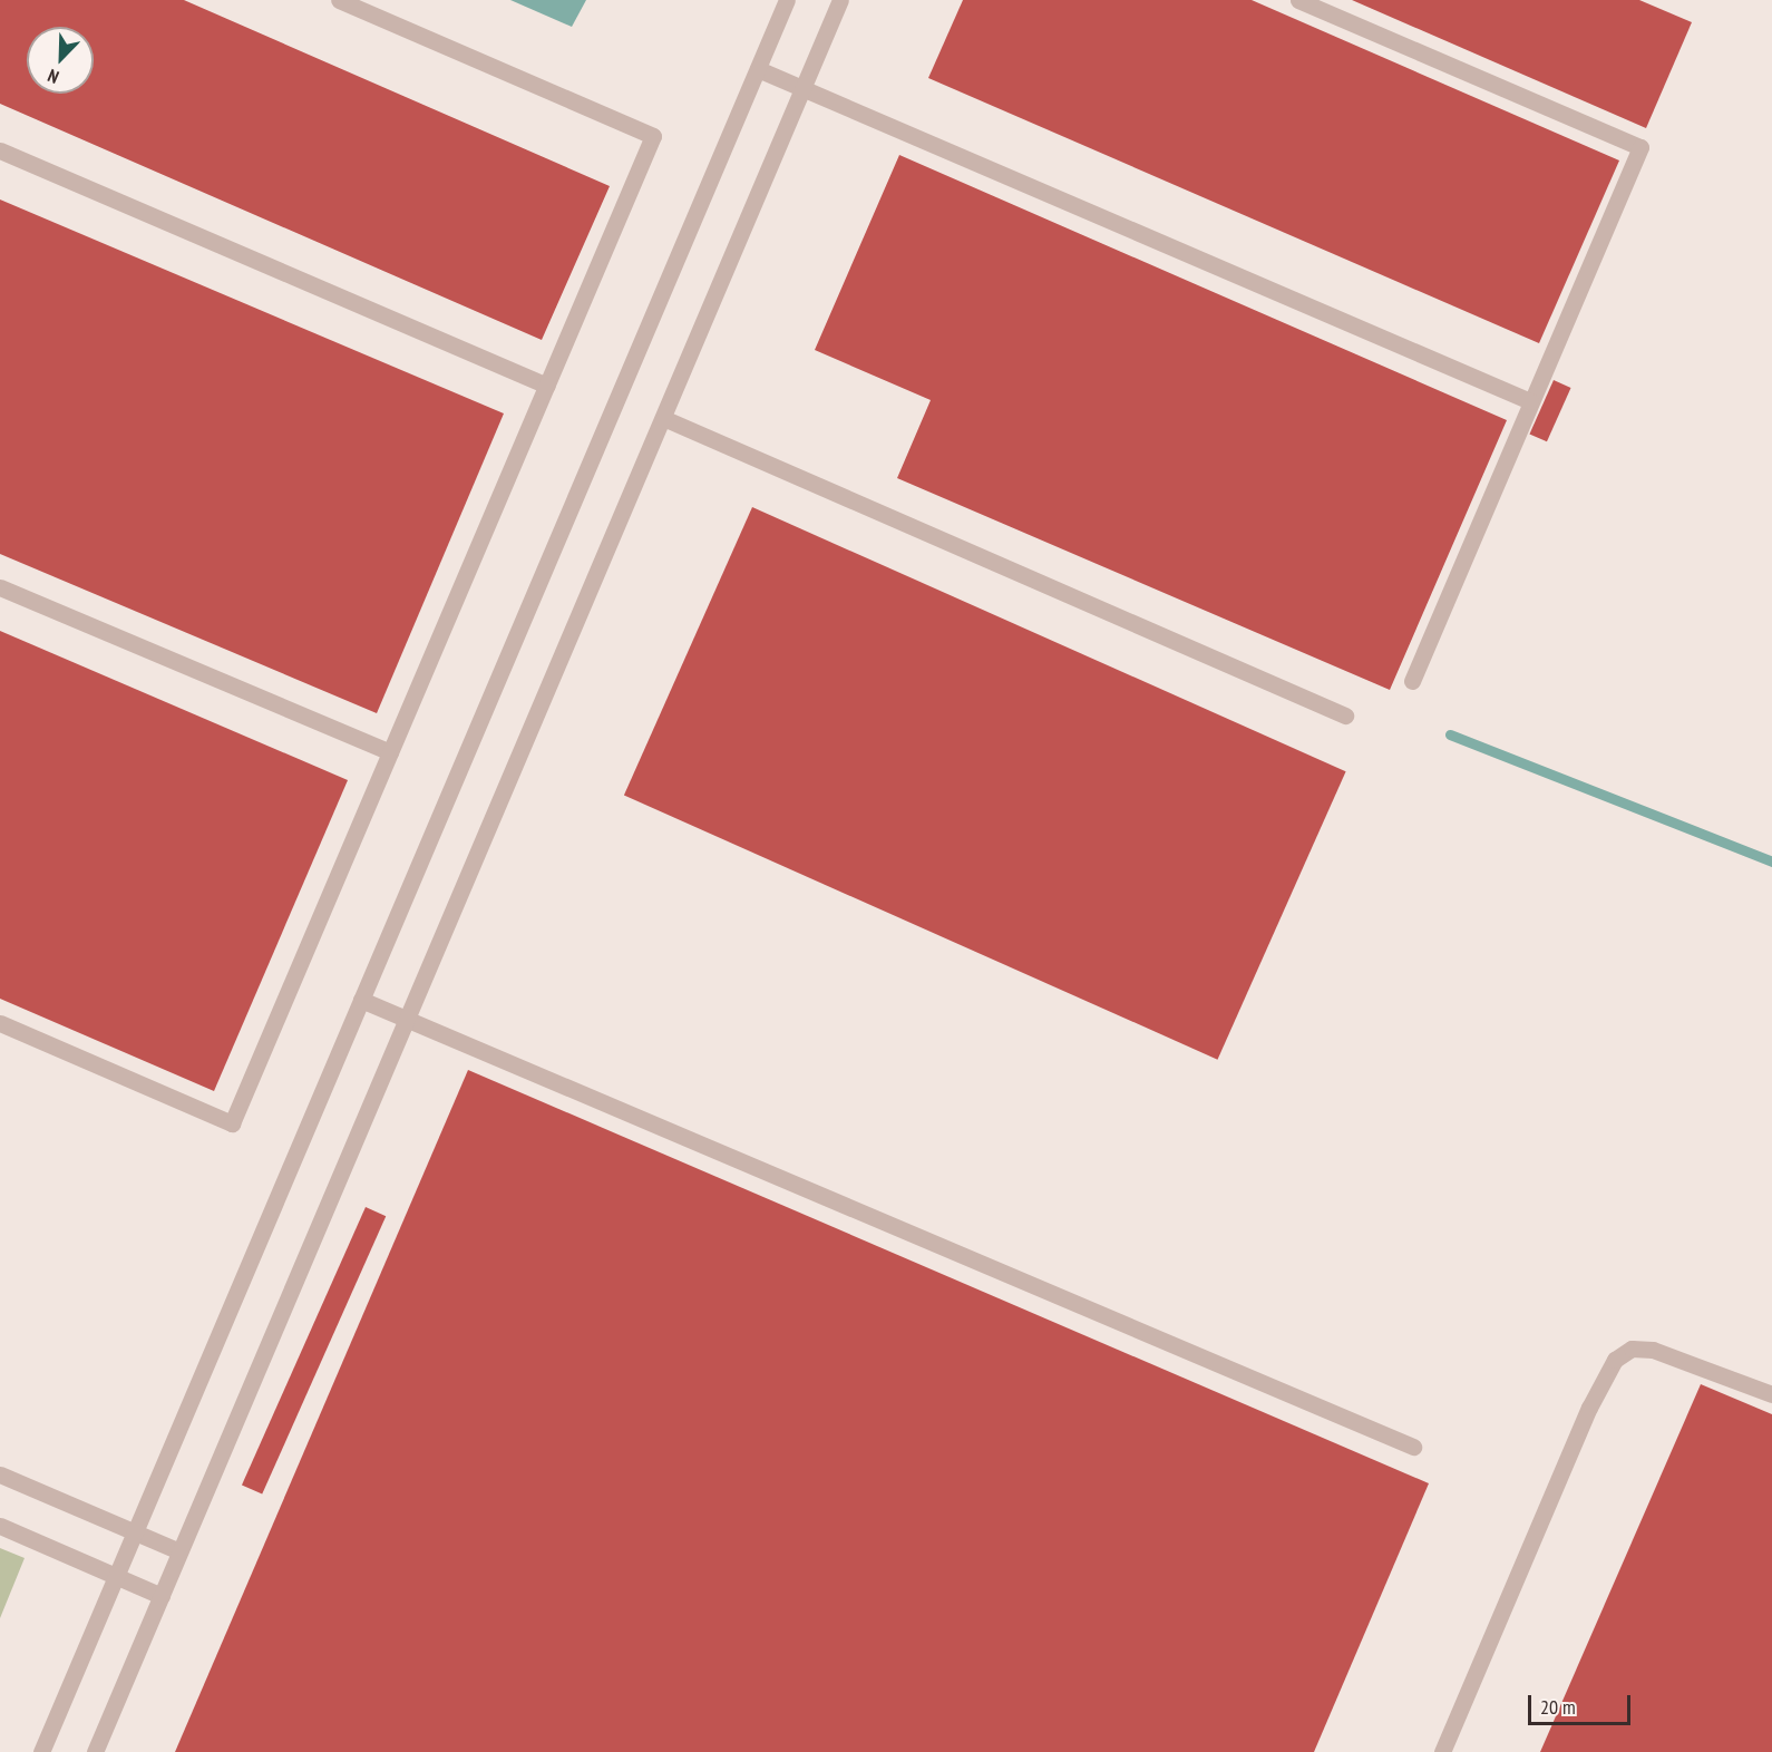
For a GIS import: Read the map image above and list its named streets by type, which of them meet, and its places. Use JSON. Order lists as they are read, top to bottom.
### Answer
{
  "scale_bar": "20 m",
  "north": "bottom left"
}
